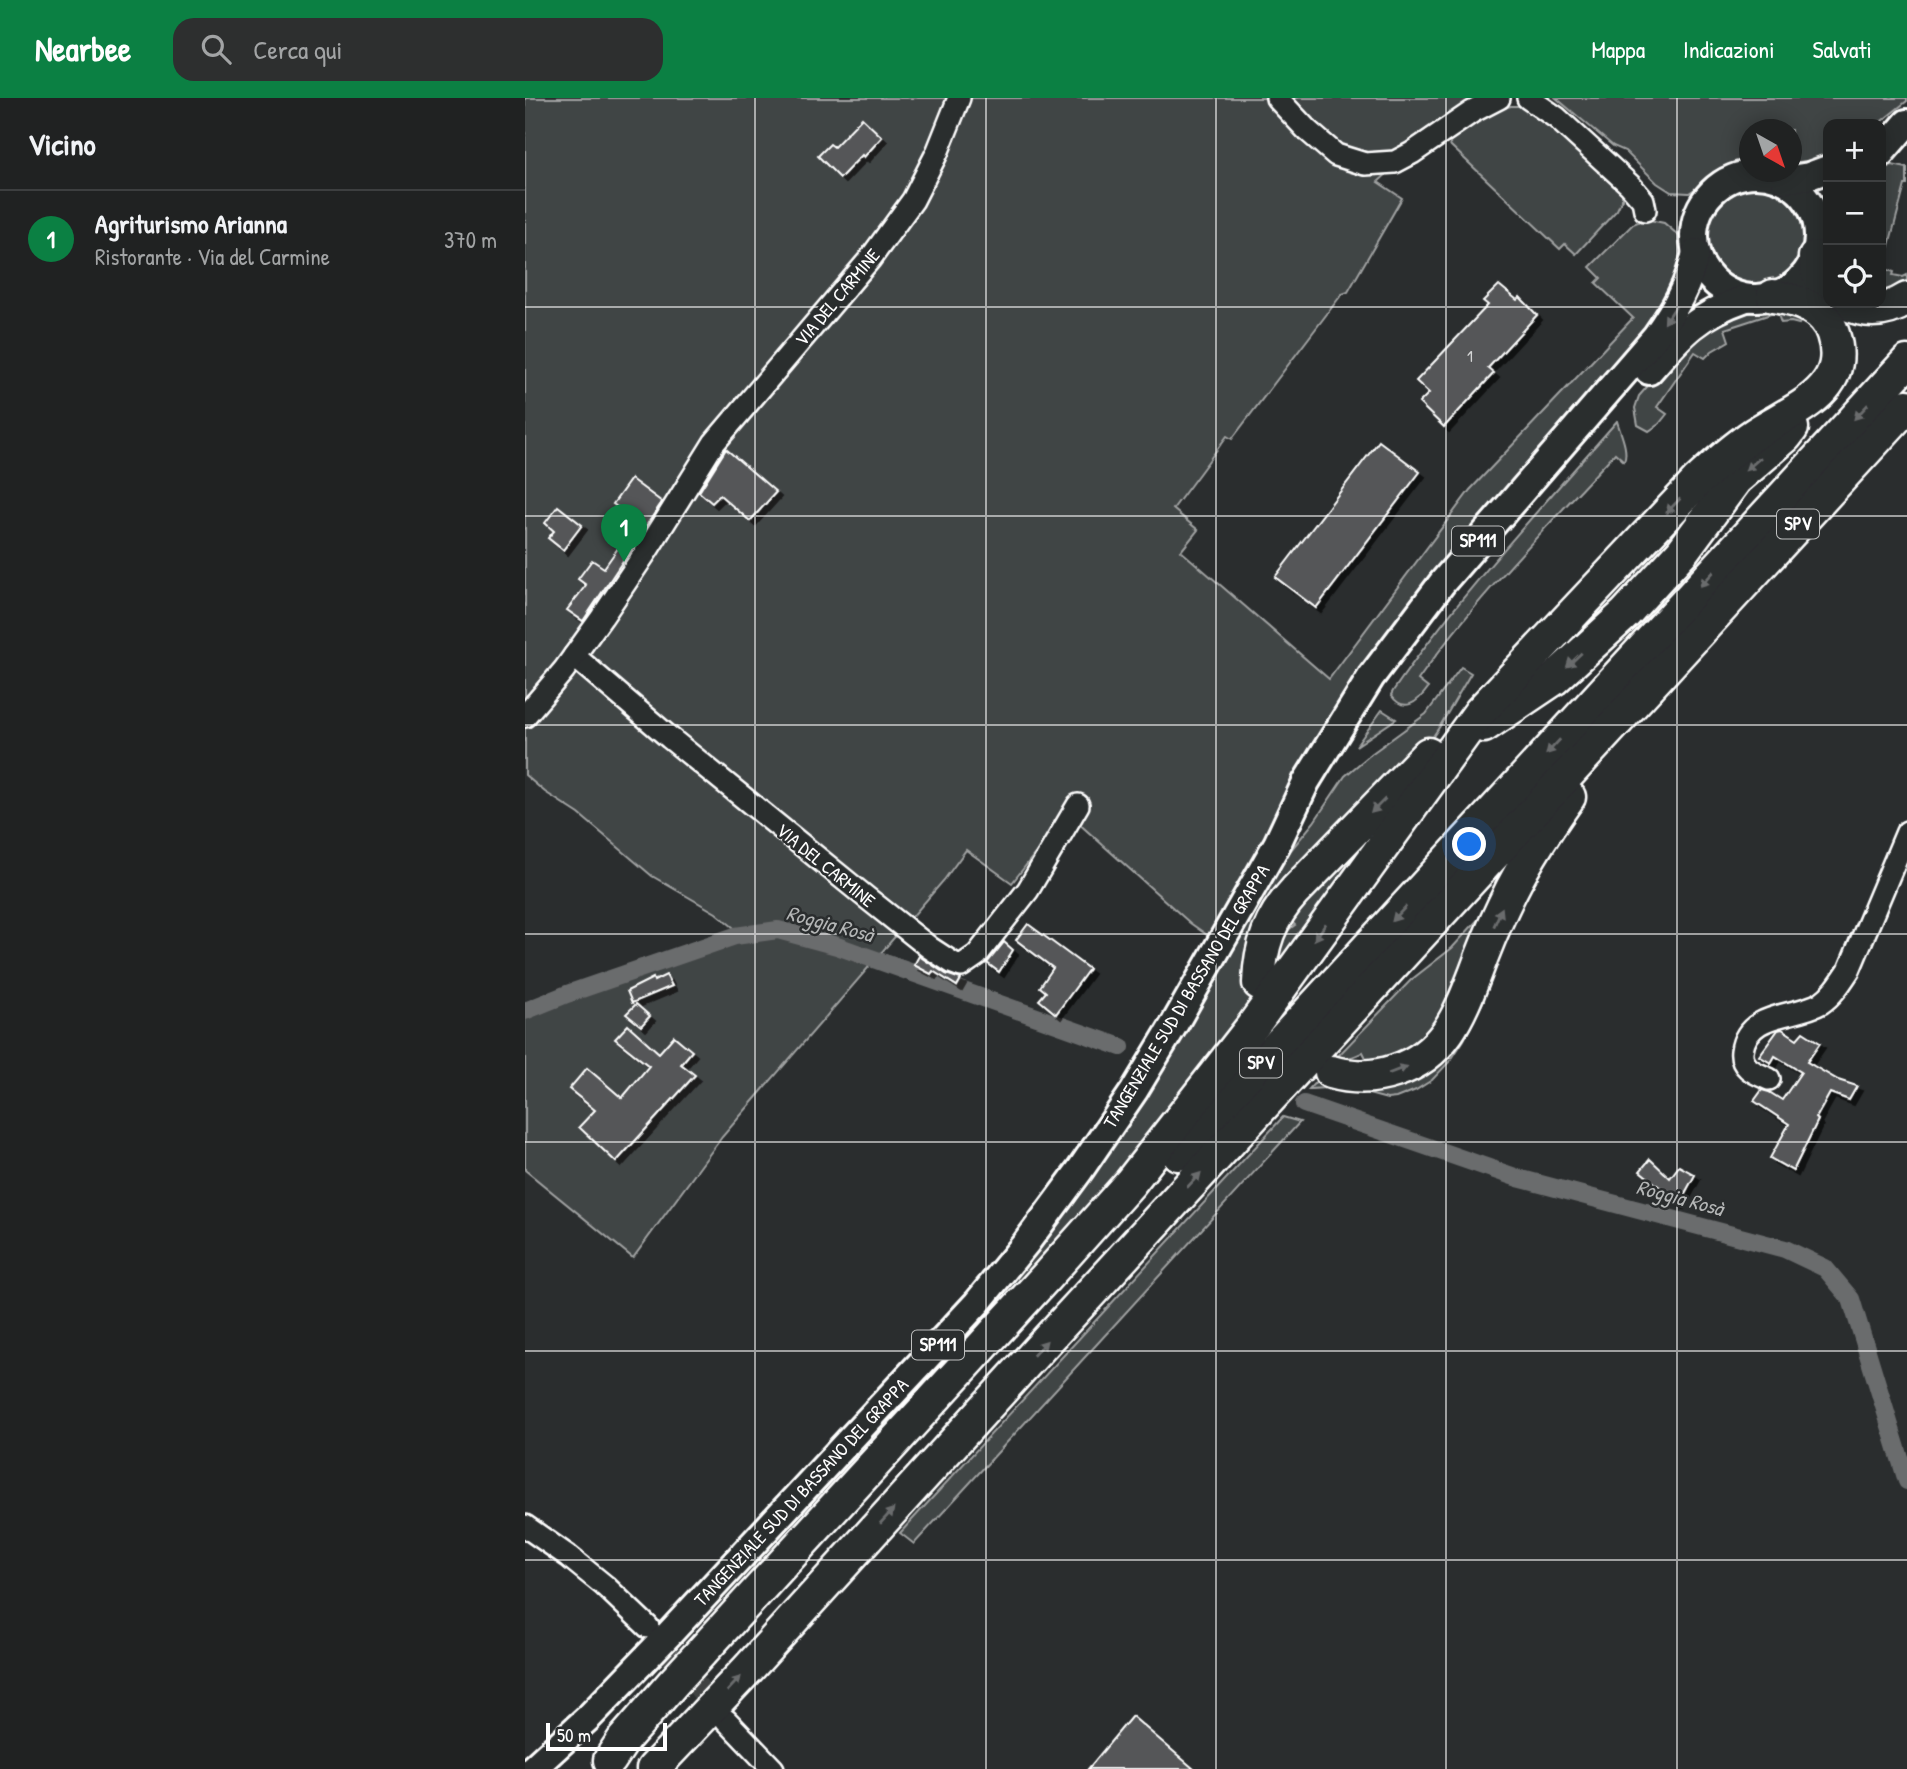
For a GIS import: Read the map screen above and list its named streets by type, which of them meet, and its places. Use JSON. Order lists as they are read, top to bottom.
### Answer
{
  "streets": {
    "highway": ["SPV"],
    "main road": ["SP111", "TANGENZIALE SUD DI BASSANO DEL GRAPPA"],
    "street": ["VIA DEL CARMINE"]
  },
  "water": ["Roggia Rosà"],
  "house_numbers": ["1"],
  "scale_bar": "50 m",
  "north": "bottom right",
  "page": {
    "header": "Nearbee",
    "search": "Cerca qui",
    "nav": ["Mappa", "Indicazioni", "Salvati"],
    "heading": "Vicino",
    "map_buttons": ["+", "−"],
    "list": [
      {
        "mark": "1",
        "name": "Agriturismo Arianna",
        "note": "Ristorante · Via del Carmine",
        "value": "370 m"
      }
    ],
    "pins": "1",
    "scale": "50 m"
  }
}
